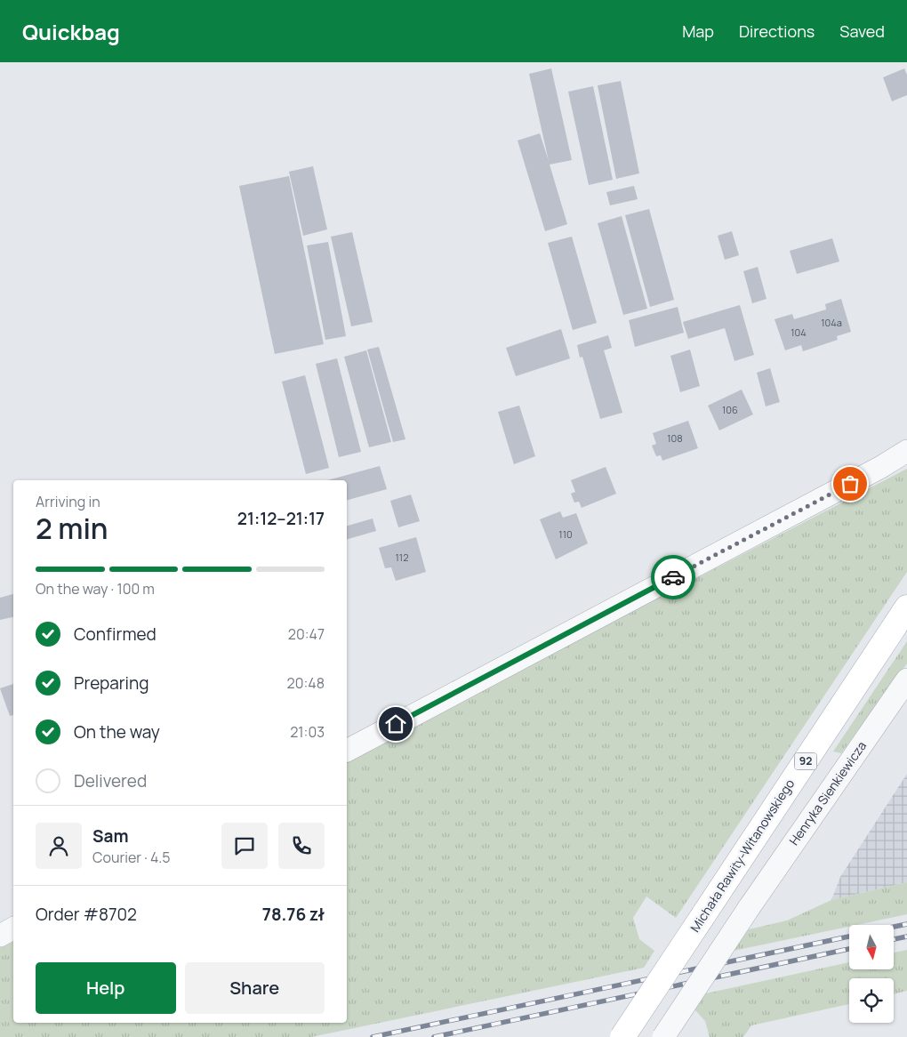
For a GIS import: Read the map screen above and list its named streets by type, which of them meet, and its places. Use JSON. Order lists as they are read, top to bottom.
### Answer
{
  "streets": {
    "main road": ["92", "Michała Rawity-Witanowskiego"],
    "street": ["Henryka Sienkiewicza"]
  },
  "house_numbers": [
    "104a",
    "104",
    "106",
    "108",
    "110",
    "112"
  ],
  "north": "bottom",
  "page": {
    "header": "Quickbag",
    "nav": ["Map", "Directions", "Saved"],
    "heading": ["2 min", "Arriving in", "21:12–21:17"],
    "panel": [
      "Sam",
      "Courier · 4.5",
      "Order #8702",
      "78.76 zł"
    ],
    "bar": "On the way · 100 m",
    "list": [
      ["Confirmed", "20:47"],
      ["Preparing", "20:48"],
      ["On the way", "21:03"],
      "Delivered"
    ],
    "buttons": ["Help", "Share"]
  }
}
